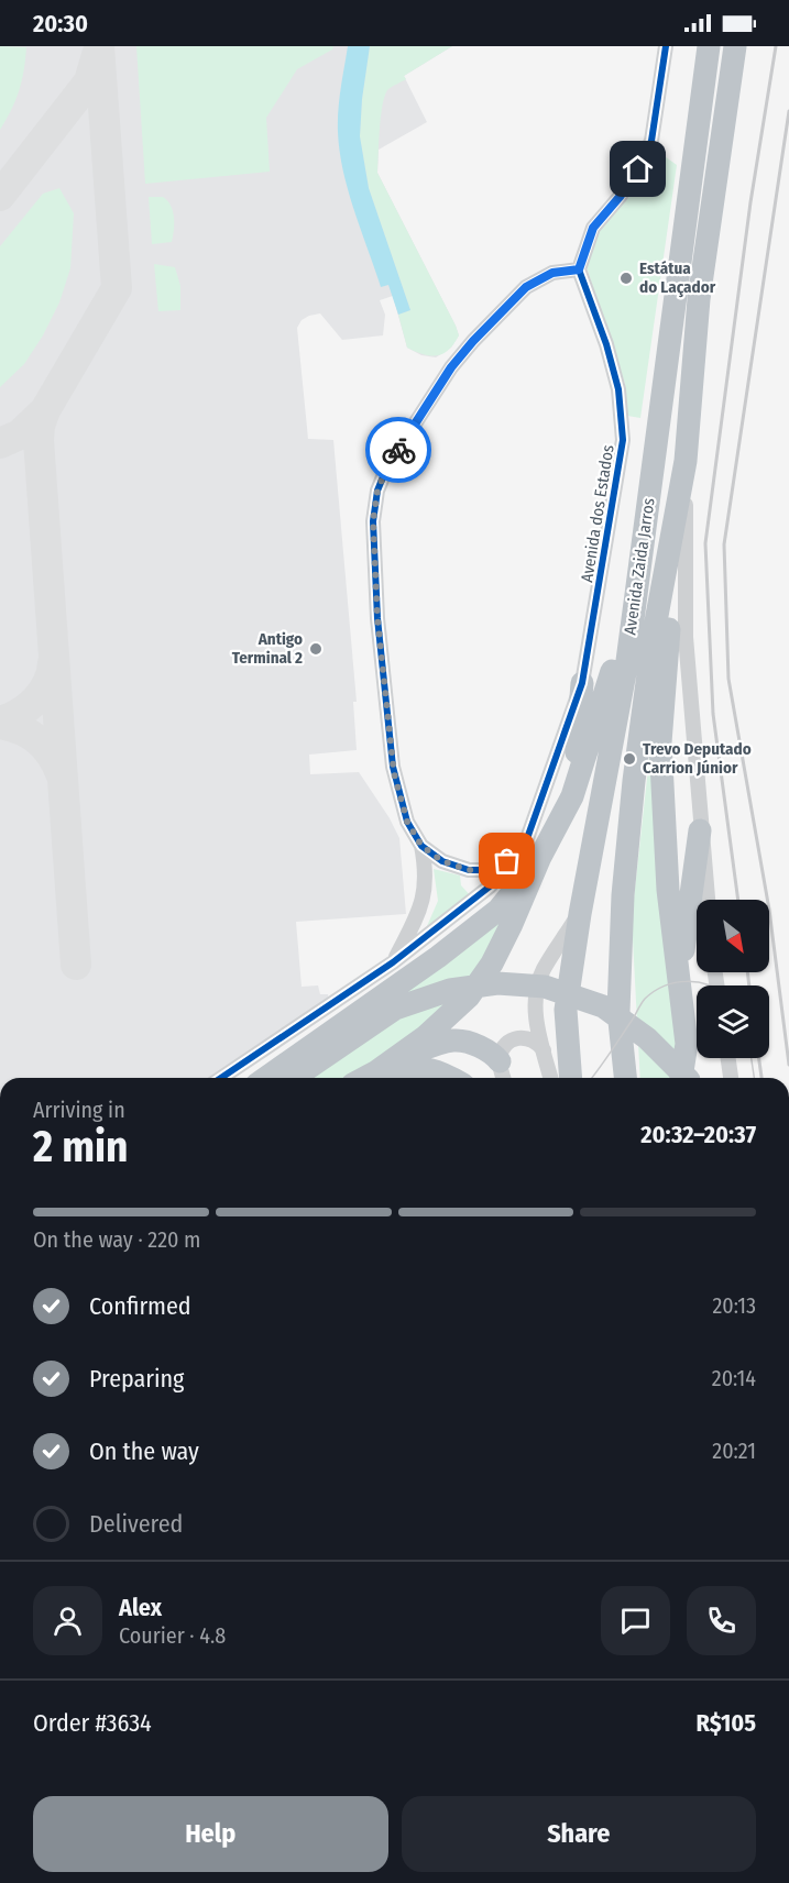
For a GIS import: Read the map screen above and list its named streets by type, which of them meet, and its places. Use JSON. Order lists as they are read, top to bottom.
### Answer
{
  "streets": {
    "highway": ["Avenida Zaida Jarros"],
    "street": ["Avenida dos Estados"]
  },
  "places": ["Estátua do Laçador", "Antigo Terminal 2", "Trevo Deputado Carrion Júnior"],
  "north": "bottom right",
  "page": {
    "status": "20:30",
    "heading": ["2 min", "Arriving in", "20:32–20:37"],
    "panel": [
      "Alex",
      "Courier · 4.8",
      "Order #3634",
      "R$105"
    ],
    "bar": "On the way · 220 m",
    "list": [
      ["Confirmed", "20:13"],
      ["Preparing", "20:14"],
      ["On the way", "20:21"],
      "Delivered"
    ],
    "buttons": ["Help", "Share"]
  }
}
